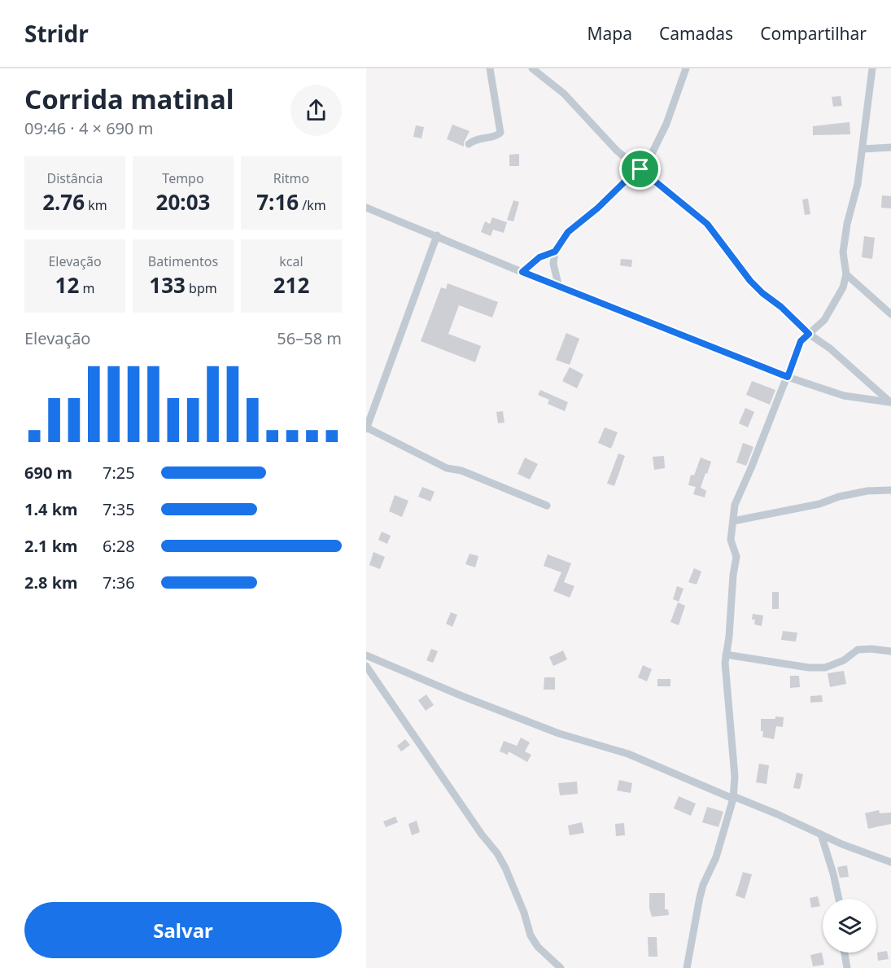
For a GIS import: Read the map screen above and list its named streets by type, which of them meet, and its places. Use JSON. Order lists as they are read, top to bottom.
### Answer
{
  "page": {
    "header": "Stridr",
    "nav": ["Mapa", "Camadas", "Compartilhar"],
    "heading": ["Corrida matinal", "09:46 · 4 × 690 m"],
    "stats": [
      ["Distância", "2.76 km"],
      ["Tempo", "20:03"],
      ["Ritmo", "7:16 /km"],
      ["Elevação", "12 m"],
      ["Batimentos", "133 bpm"],
      ["kcal", "212"]
    ],
    "chart": ["Elevação", "56–58 m"],
    "list": [
      {
        "name": "690 m",
        "note": "7:25"
      },
      {
        "name": "1.4 km",
        "note": "7:35"
      },
      {
        "name": "2.1 km",
        "note": "6:28"
      },
      {
        "name": "2.8 km",
        "note": "7:36"
      }
    ],
    "buttons": "Salvar"
  }
}
